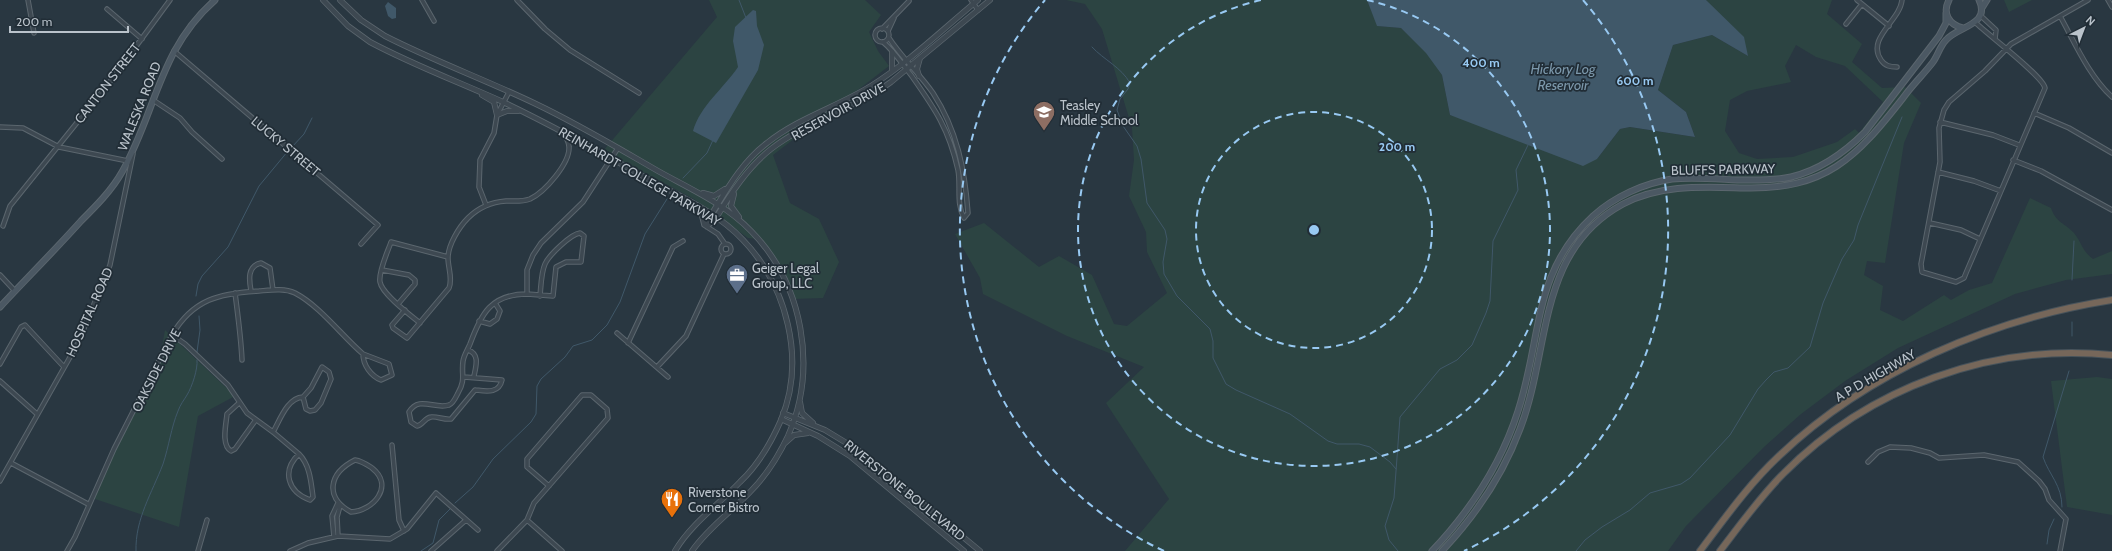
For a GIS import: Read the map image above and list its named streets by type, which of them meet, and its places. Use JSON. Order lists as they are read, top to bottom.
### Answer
{
  "streets": {
    "highway": ["A P D HIGHWAY"],
    "main road": ["WALESKA ROAD", "BLUFFS PARKWAY"],
    "street": [
      "CANTON STREET",
      "RESERVOIR DRIVE",
      "LUCKY STREET",
      "REINHARDT COLLEGE PARKWAY",
      "HOSPITAL ROAD",
      "OAKSIDE DRIVE",
      "RIVERSTONE BOULEVARD"
    ]
  },
  "crossings": [
    ["WALESKA ROAD", "LUCKY STREET"],
    ["WALESKA ROAD", "HOSPITAL ROAD"],
    ["RESERVOIR DRIVE", "REINHARDT COLLEGE PARKWAY"],
    ["REINHARDT COLLEGE PARKWAY", "RIVERSTONE BOULEVARD"]
  ],
  "water": ["Hickory Log Reservoir"],
  "places": {
    "school or university": ["Teasley Middle School"],
    "office": ["Geiger Legal Group, LLC"],
    "restaurant": ["Riverstone Corner Bistro"]
  },
  "scale_bar": "200 m",
  "north": "top right",
  "rings": ["400 m", "600 m", "200 m"]
}
